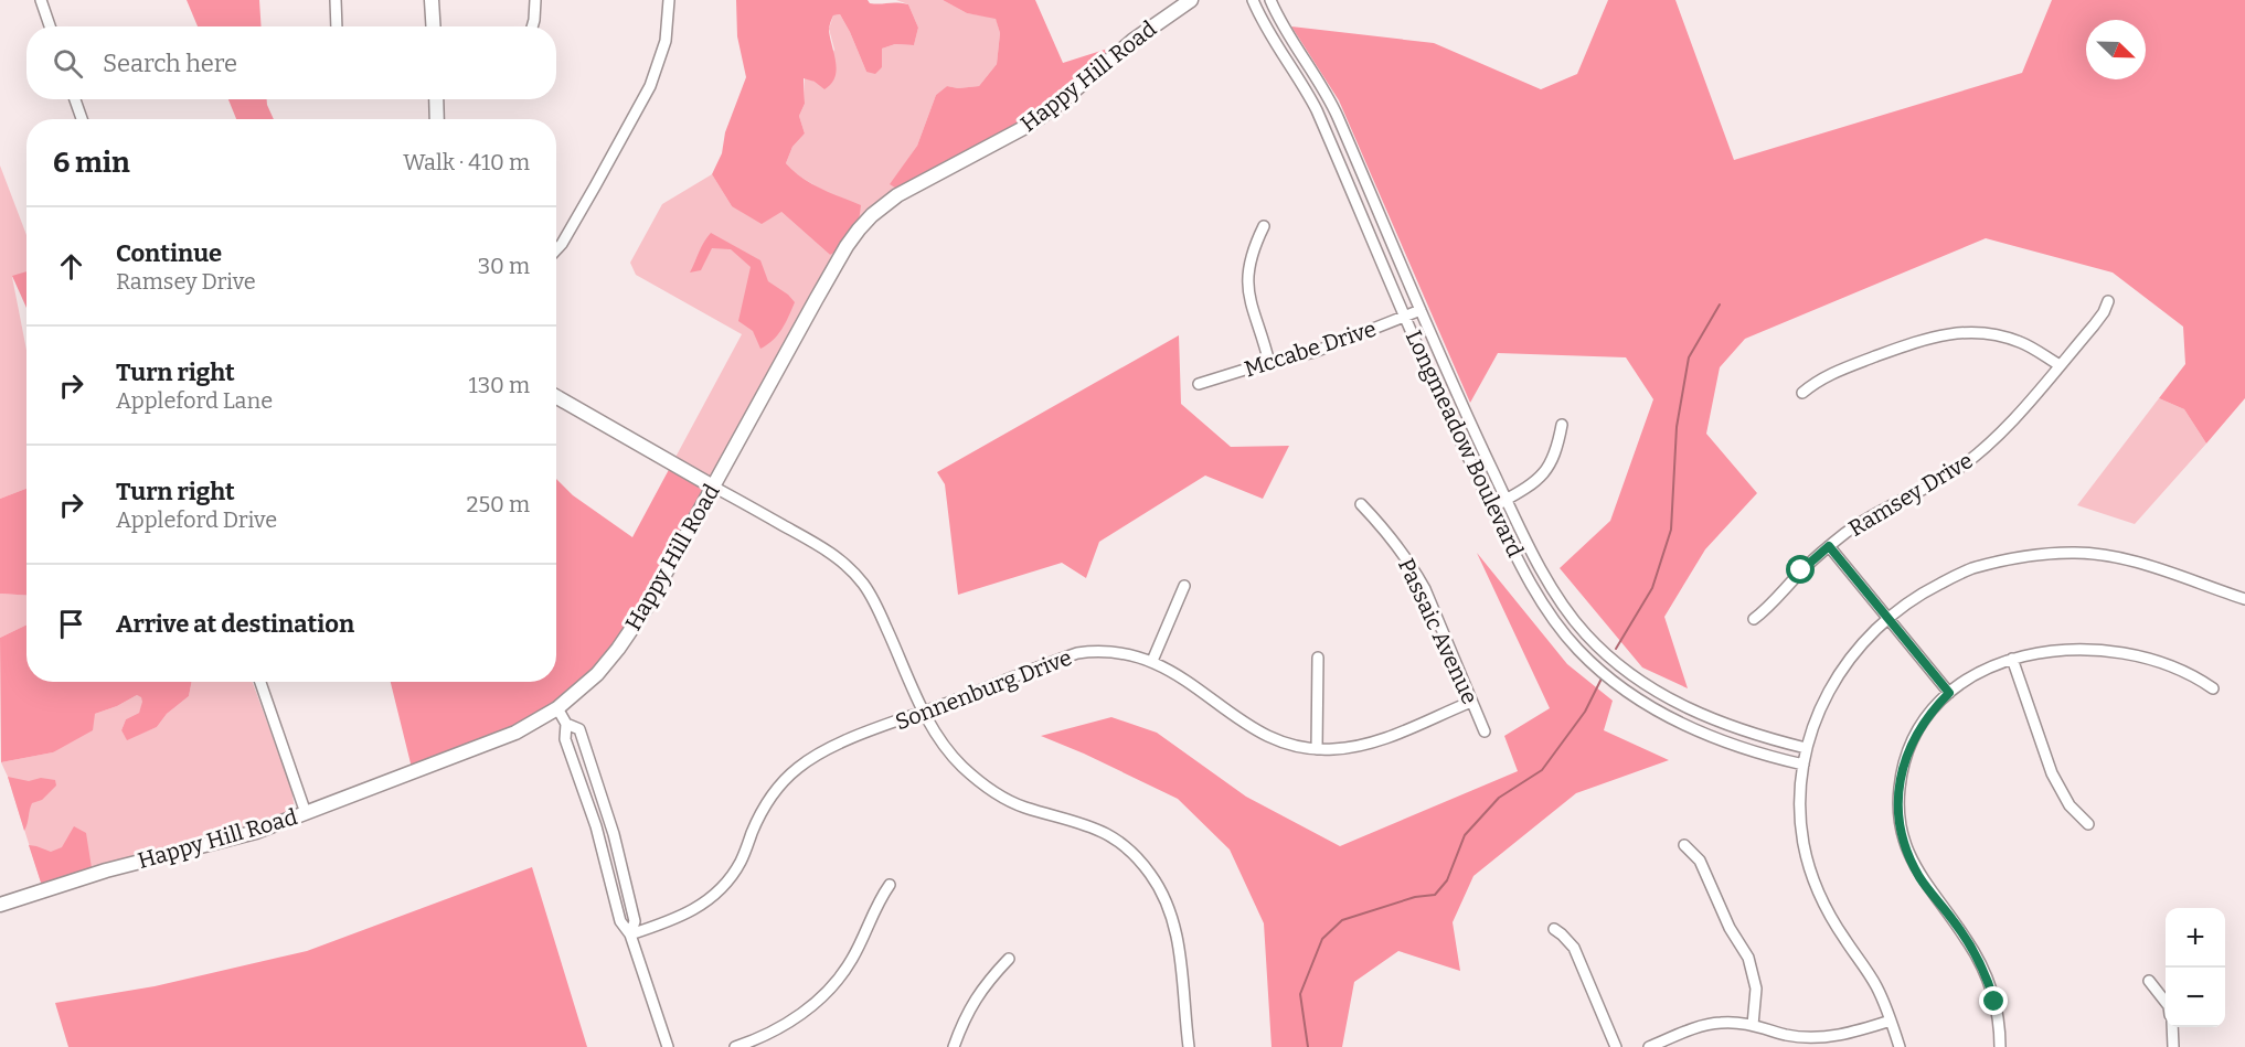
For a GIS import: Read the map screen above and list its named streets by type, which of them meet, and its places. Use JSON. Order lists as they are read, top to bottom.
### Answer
{
  "streets": {
    "street": [
      "Happy Hill Road",
      "Mccabe Drive",
      "Longmeadow Boulevard",
      "Ramsey Drive",
      "Passaic Avenue",
      "Sonnenburg Drive"
    ]
  },
  "crossings": [
    ["Mccabe Drive", "Longmeadow Boulevard"],
    ["Passaic Avenue", "Sonnenburg Drive"]
  ],
  "north": "bottom right",
  "page": {
    "search": "Search here",
    "heading": ["6 min", "Walk · 410 m"],
    "list": [
      ["Continue", "Ramsey Drive", "30 m"],
      ["Turn right", "Appleford Lane", "130 m"],
      ["Turn right", "Appleford Drive", "250 m"],
      "Arrive at destination"
    ],
    "map_buttons": ["+", "−"]
  }
}
